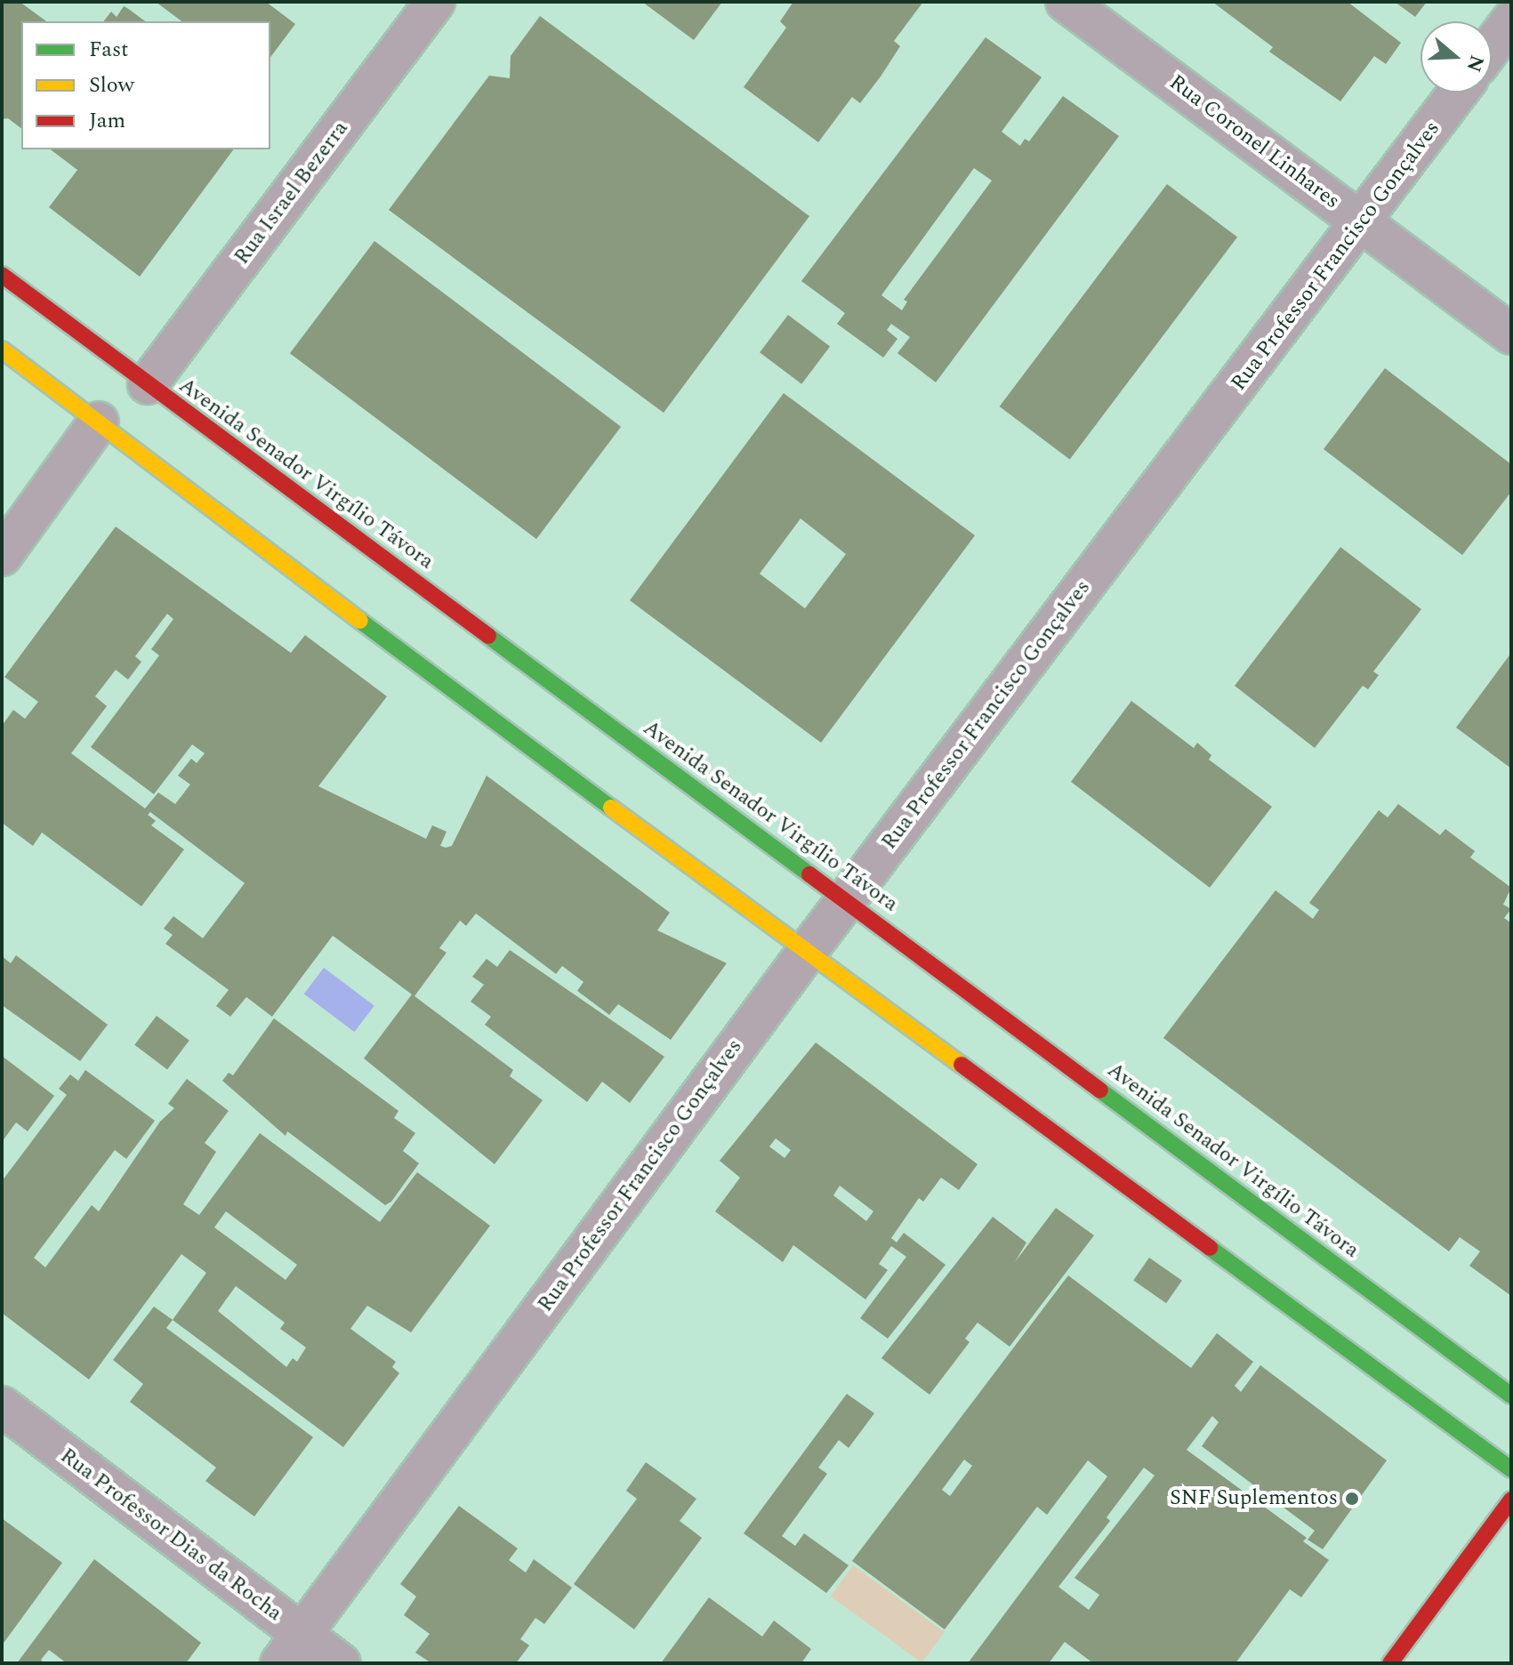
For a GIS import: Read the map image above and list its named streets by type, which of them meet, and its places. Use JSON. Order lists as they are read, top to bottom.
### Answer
{
  "streets": {
    "main road": ["Avenida Senador Virgílio Távora"],
    "street": [
      "Rua Coronel Linhares",
      "Rua Israel Bezerra",
      "Rua Professor Francisco Gonçalves",
      "Rua Professor Dias da Rocha"
    ]
  },
  "crossings": [
    ["Rua Coronel Linhares", "Rua Professor Francisco Gonçalves"],
    ["Rua Israel Bezerra", "Avenida Senador Virgílio Távora"],
    ["Rua Professor Francisco Gonçalves", "Avenida Senador Virgílio Távora"],
    ["Rua Professor Francisco Gonçalves", "Rua Professor Dias da Rocha"]
  ],
  "places": ["SNF Suplementos"],
  "legend": ["Fast", "Slow", "Jam"],
  "north": "right"
}
